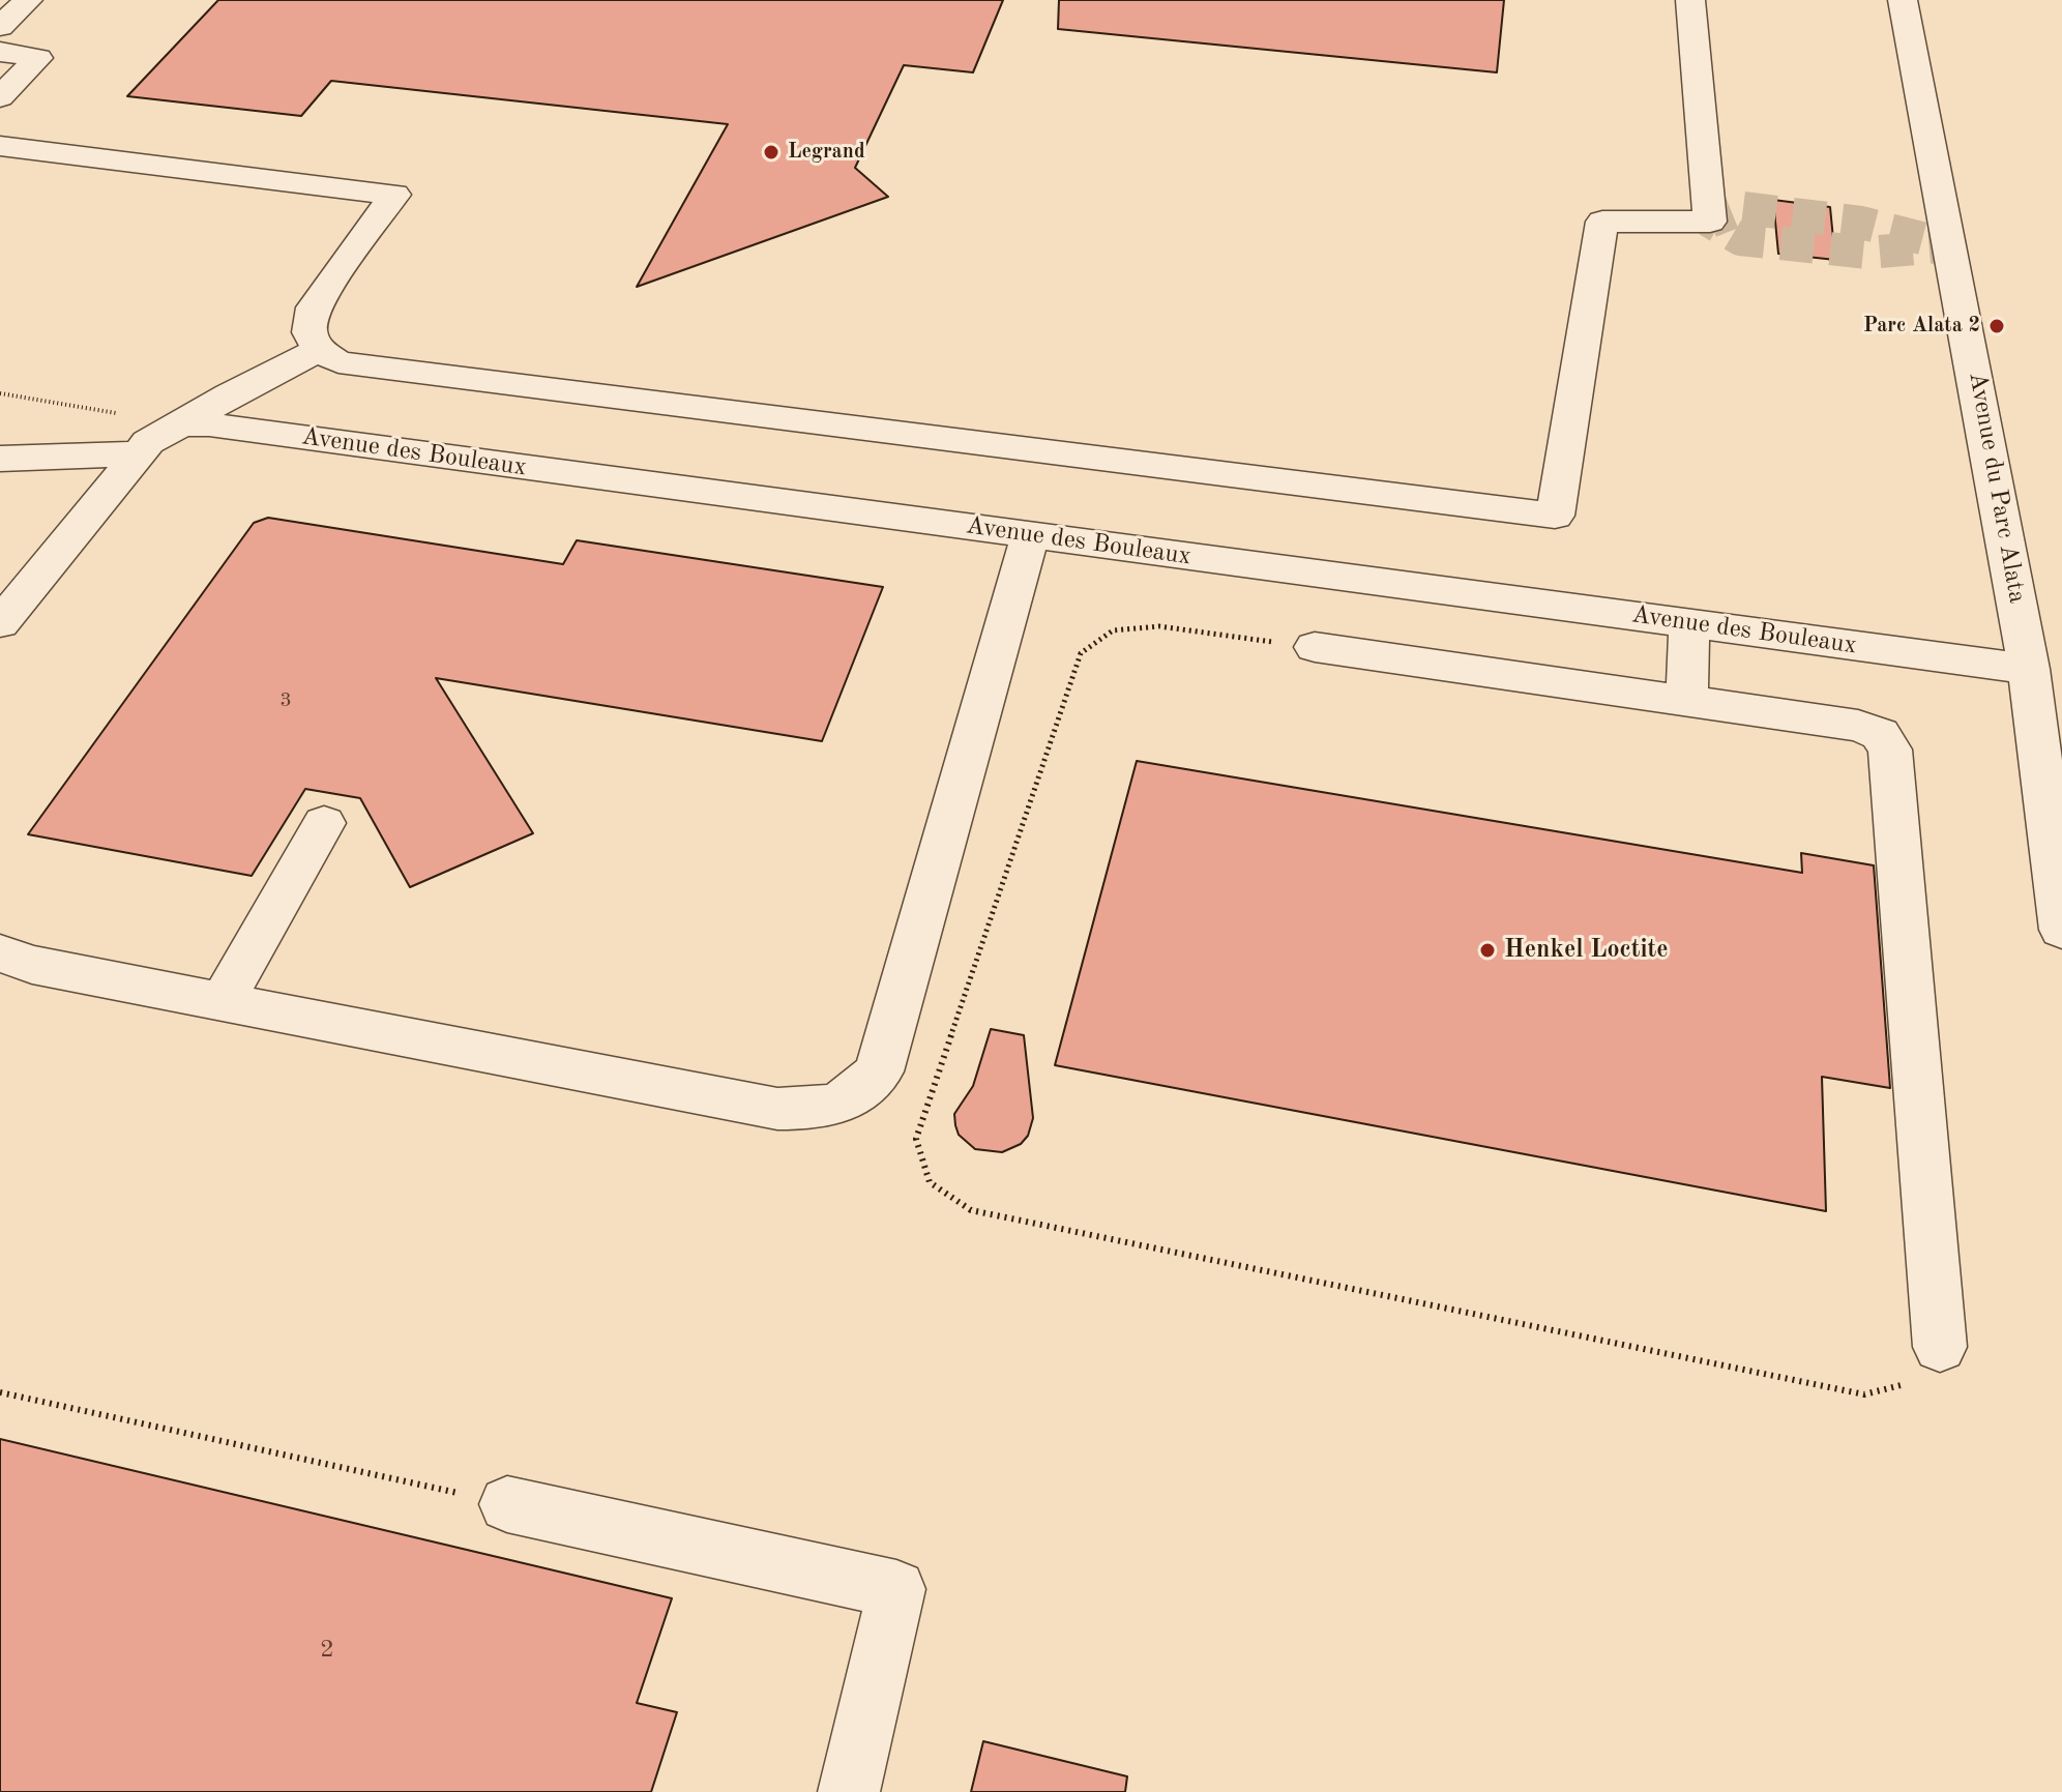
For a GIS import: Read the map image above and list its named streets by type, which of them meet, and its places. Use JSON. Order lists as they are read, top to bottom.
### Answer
{
  "streets": {
    "street": ["Avenue des Bouleaux", "Avenue du Parc Alata"]
  },
  "crossings": [
    ["Avenue des Bouleaux", "Avenue du Parc Alata"]
  ],
  "places": ["Legrand", "Parc Alata 2", "Henkel Loctite"],
  "house_numbers": ["3", "2"]
}
